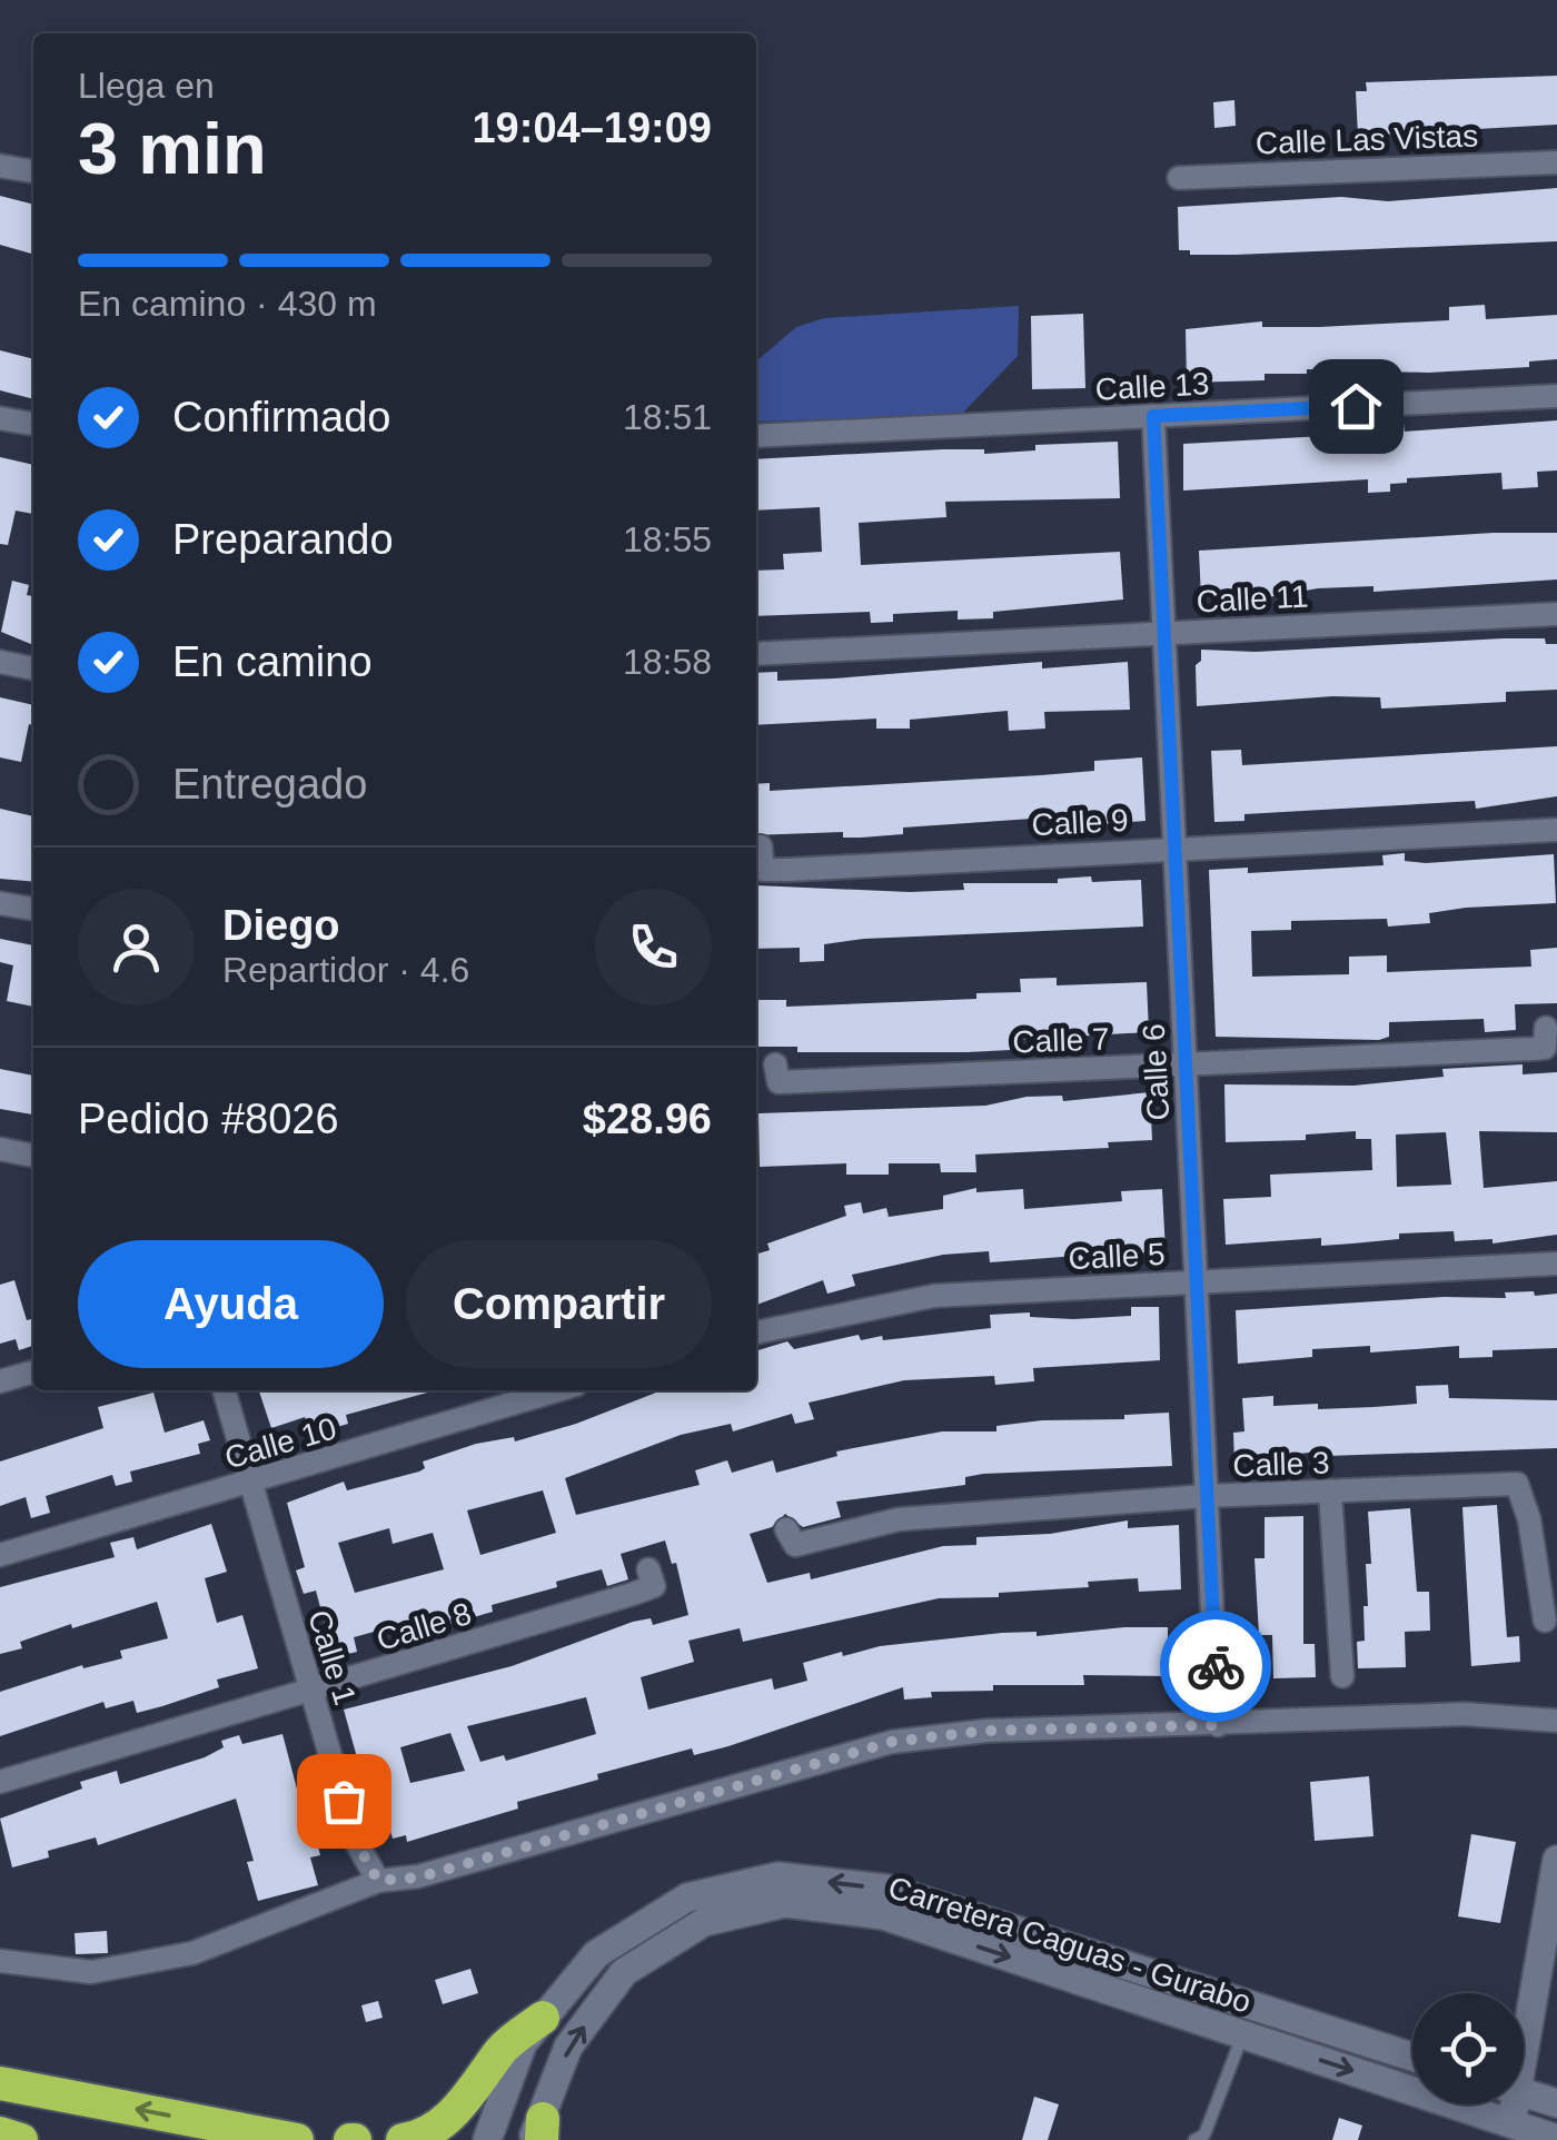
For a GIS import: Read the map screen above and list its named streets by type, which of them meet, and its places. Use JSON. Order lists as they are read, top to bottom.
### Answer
{
  "streets": {
    "main road": ["Carretera Caguas - Gurabo"],
    "street": [
      "Calle Las Vistas",
      "Calle 13",
      "Calle 11",
      "Calle 9",
      "Calle 7",
      "Calle 6",
      "Calle 5",
      "Calle 10",
      "Calle 3",
      "Calle 8",
      "Calle 1"
    ]
  },
  "crossings": [
    ["Calle 13", "Calle 6"],
    ["Calle 11", "Calle 6"],
    ["Calle 9", "Calle 6"],
    ["Calle 7", "Calle 6"],
    ["Calle 6", "Calle 5"],
    ["Calle 6", "Calle 3"],
    ["Calle 10", "Calle 1"],
    ["Calle 8", "Calle 1"]
  ],
  "page": {
    "heading": ["3 min", "Llega en", "19:04–19:09"],
    "panel": [
      "Diego",
      "Repartidor · 4.6",
      "Pedido #8026",
      "$28.96"
    ],
    "bar": "En camino · 430 m",
    "list": [
      ["Confirmado", "18:51"],
      ["Preparando", "18:55"],
      ["En camino", "18:58"],
      "Entregado"
    ],
    "buttons": ["Ayuda", "Compartir"]
  }
}
